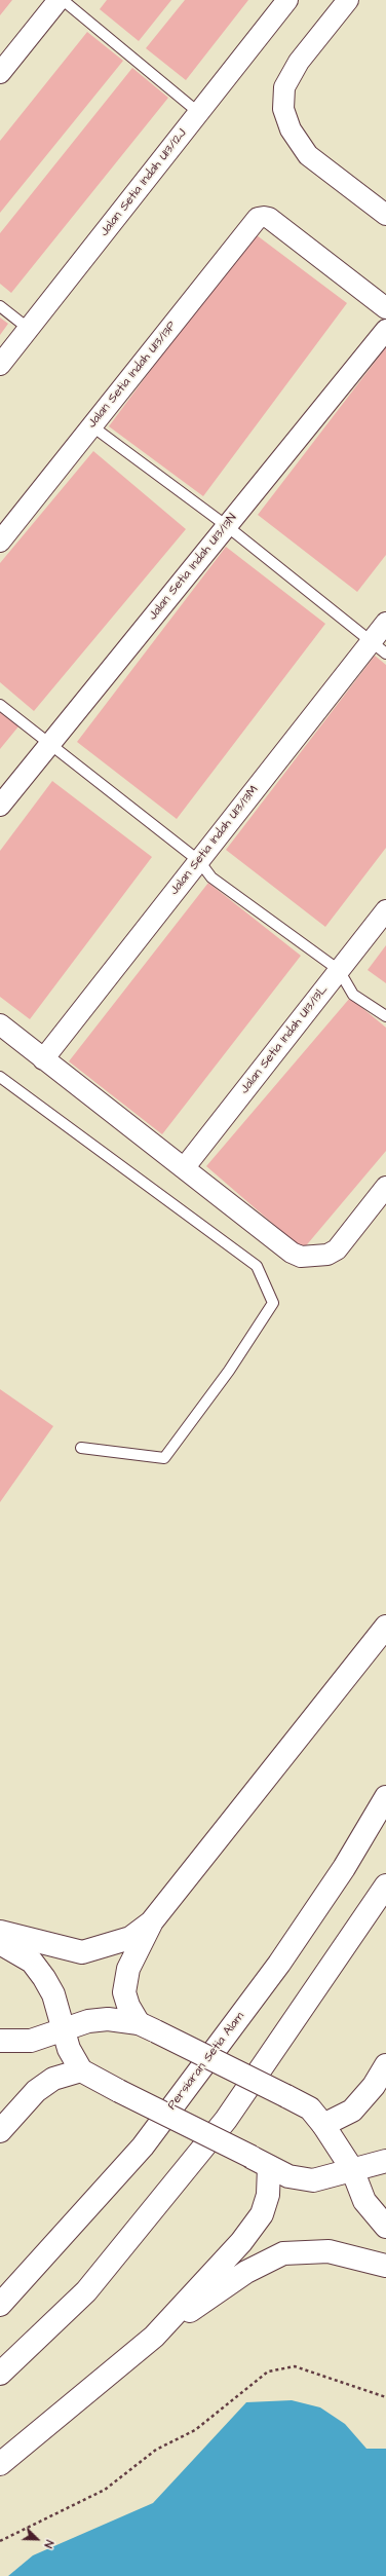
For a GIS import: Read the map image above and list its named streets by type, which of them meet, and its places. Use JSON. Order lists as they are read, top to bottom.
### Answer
{
  "streets": {
    "main road": ["Persiaran Setia Alam"],
    "street": [
      "Jalan Setia Indah U13/12J",
      "Jalan Setia Indah U13/13P",
      "Jalan Setia Indah U13/13N",
      "Jalan Setia Indah U13/13M",
      "Jalan Setia Indah U13/13L"
    ]
  },
  "north": "bottom right"
}
